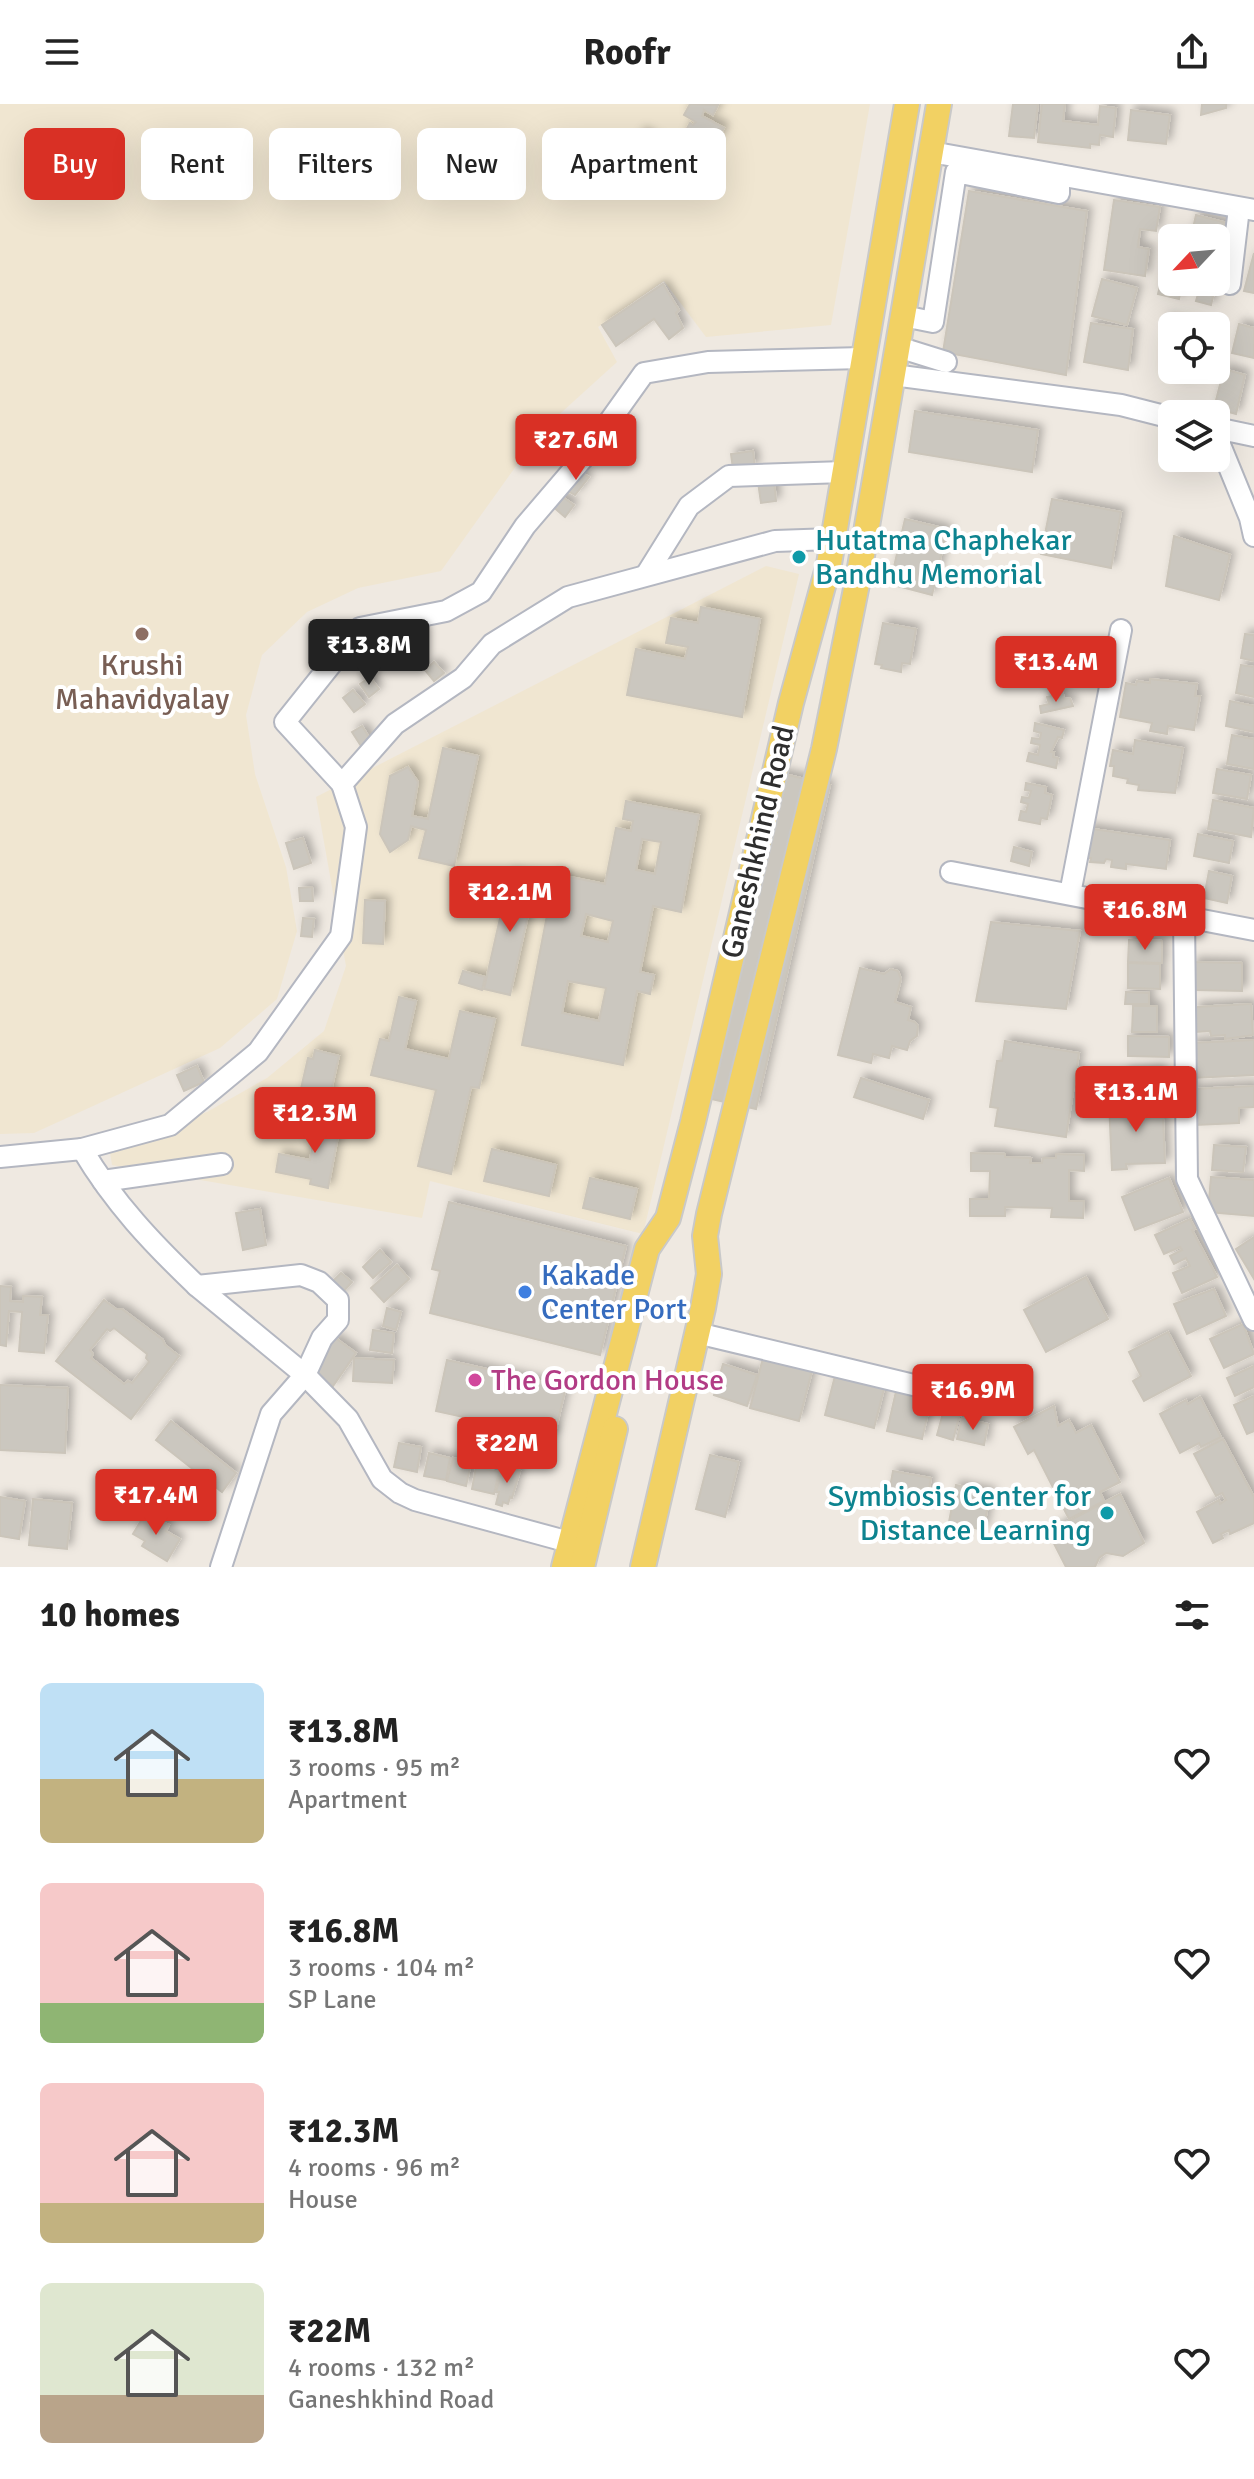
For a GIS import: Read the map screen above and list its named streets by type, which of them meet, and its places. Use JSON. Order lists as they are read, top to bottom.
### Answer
{
  "streets": {
    "main road": ["Ganeshkhind Road"]
  },
  "places": [
    "Hutatma Chaphekar Bandhu Memorial",
    "Krushi Mahavidyalay",
    "Kakade Center Port",
    "The Gordon House",
    "Symbiosis Center for Distance Learning"
  ],
  "north": "bottom left",
  "page": {
    "header": "Roofr",
    "chip": [
      "Buy",
      "Rent",
      "Filters",
      "New",
      "Apartment"
    ],
    "price": [
      "₹27.6M",
      "₹13.8M",
      "₹13.4M",
      "₹12.1M",
      "₹16.8M",
      "₹13.1M",
      "₹12.3M",
      "₹16.9M",
      "₹22M",
      "₹17.4M"
    ],
    "heading": "10 homes",
    "list": [
      {
        "name": "₹13.8M",
        "note": "3 rooms · 95 m² · Apartment"
      },
      {
        "name": "₹16.8M",
        "note": "3 rooms · 104 m² · SP Lane"
      },
      {
        "name": "₹12.3M",
        "note": "4 rooms · 96 m² · House"
      },
      {
        "name": "₹22M",
        "note": "4 rooms · 132 m² · Ganeshkhind Road"
      }
    ]
  }
}
